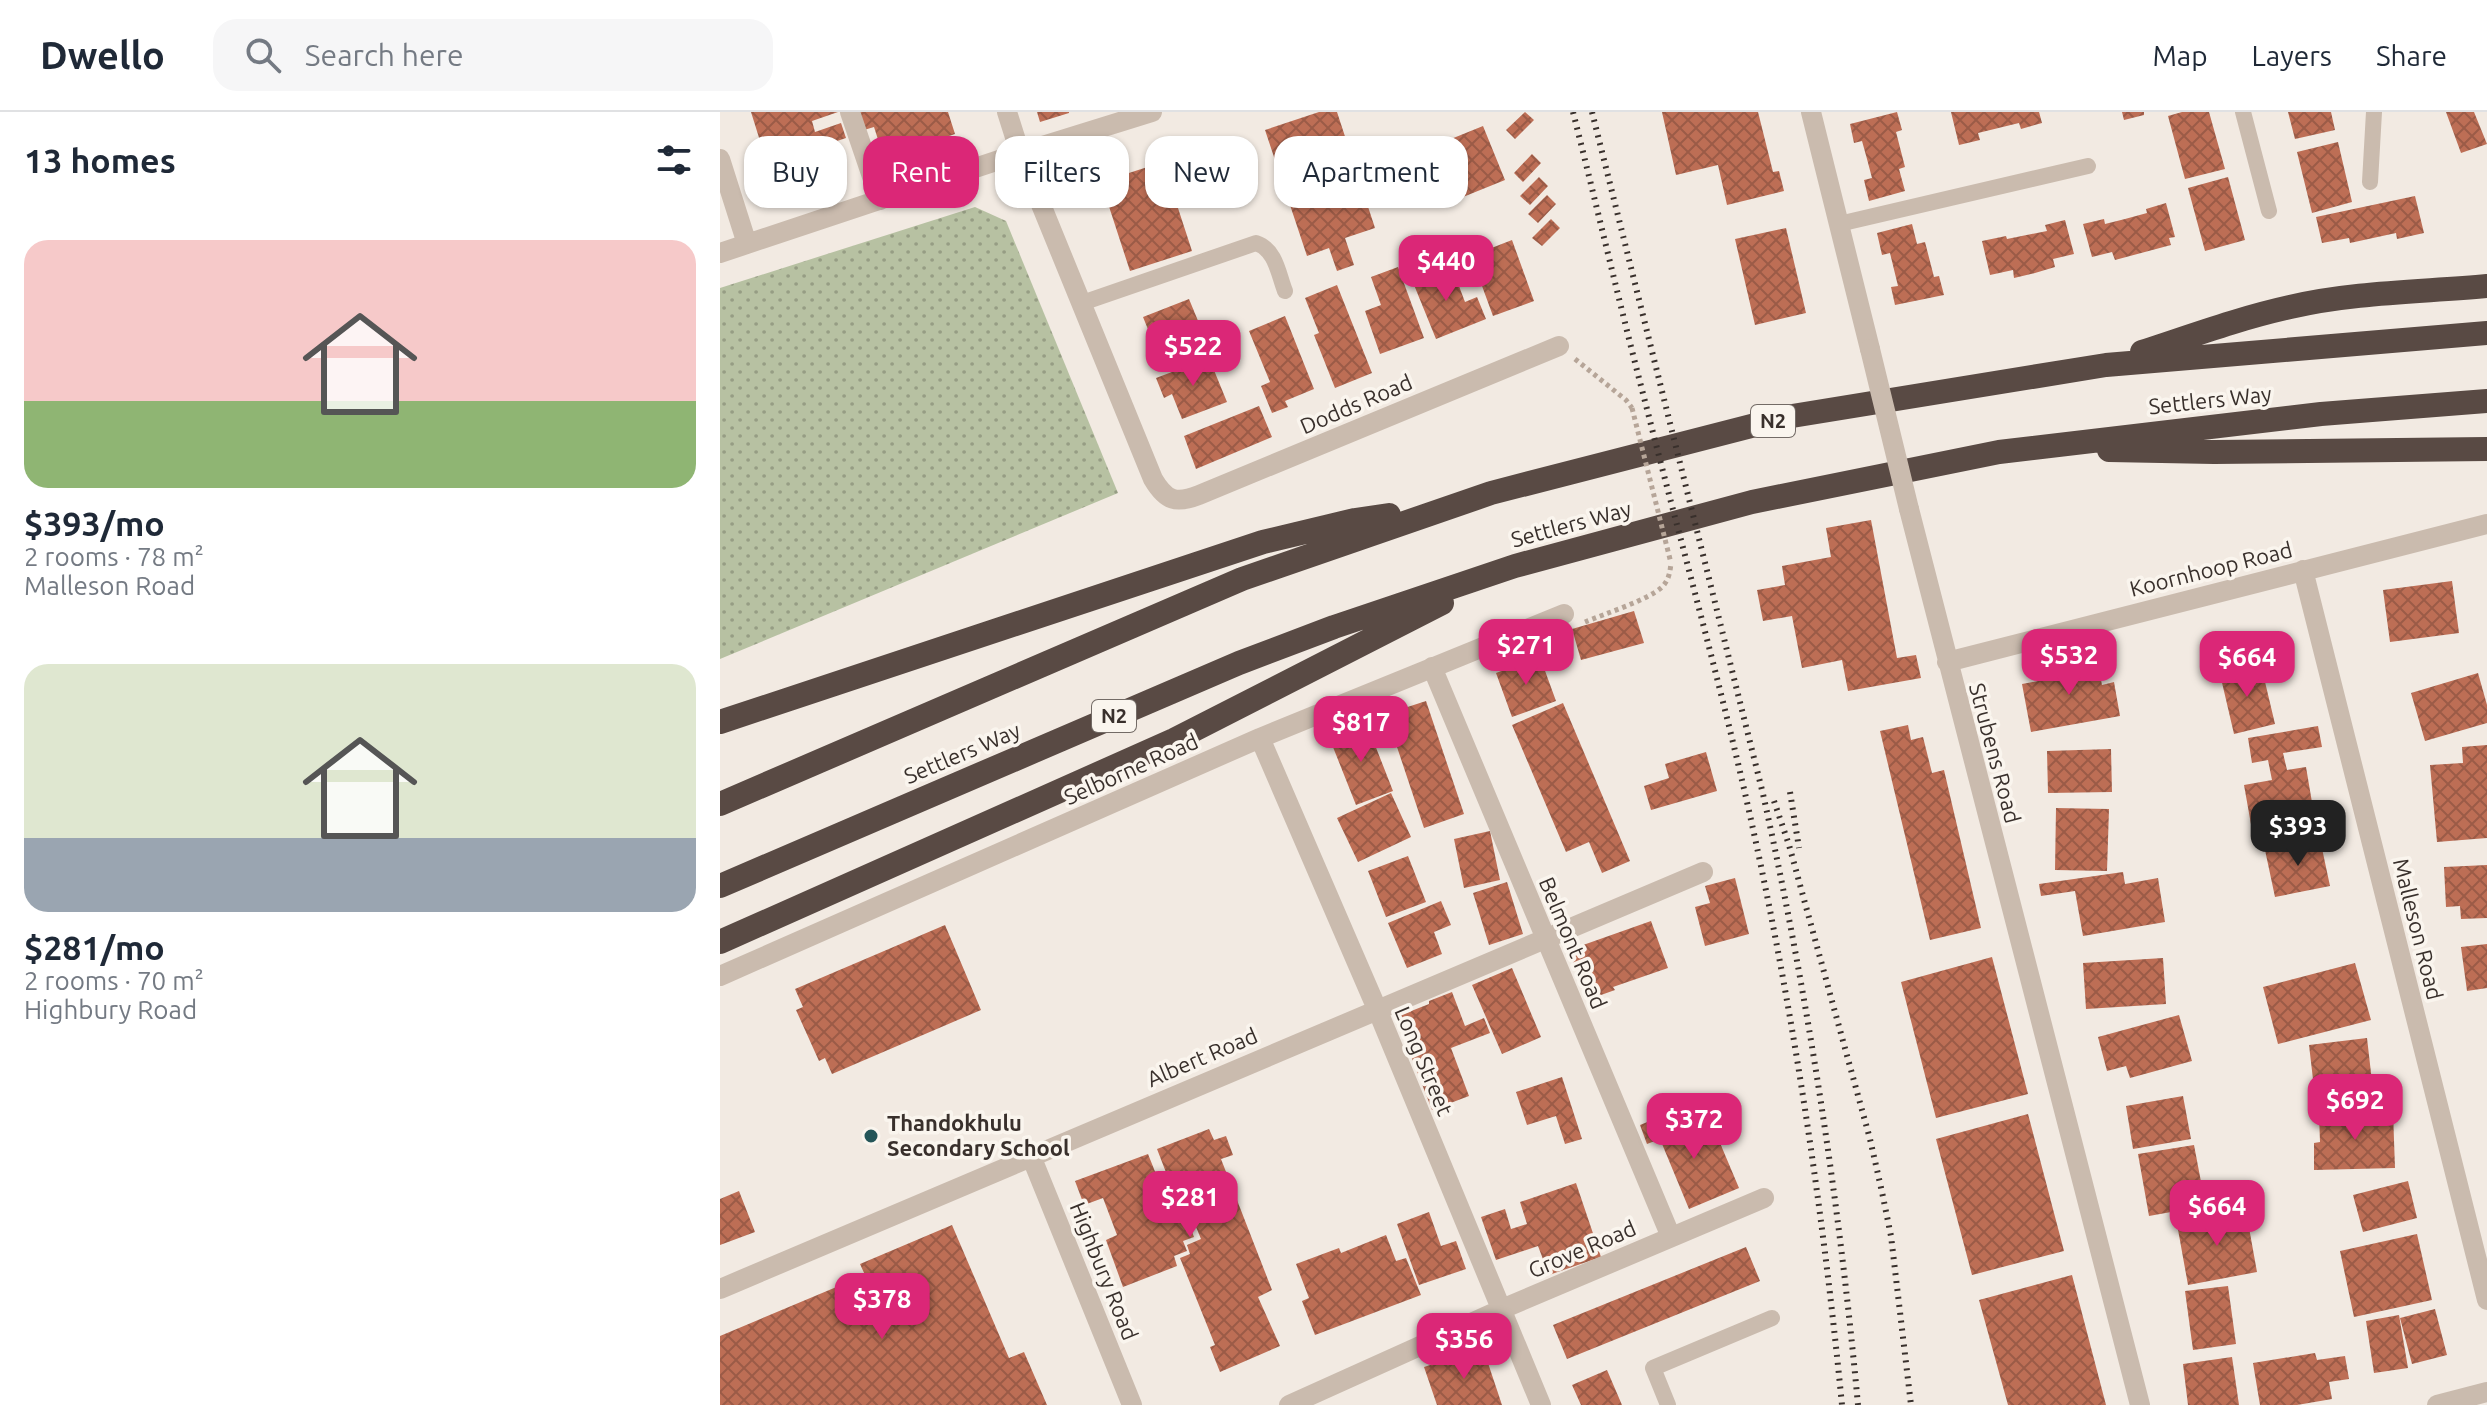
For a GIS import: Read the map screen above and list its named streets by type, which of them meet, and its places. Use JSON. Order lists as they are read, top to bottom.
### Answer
{
  "streets": {
    "highway": ["Settlers Way", "N2"],
    "street": [
      "Dodds Road",
      "Koornhoop Road",
      "Strubens Road",
      "Selborne Road",
      "Malleson Road",
      "Belmont Road",
      "Albert Road",
      "Long Street",
      "Grove Road",
      "Highbury Road"
    ]
  },
  "crossings": [
    ["Koornhoop Road", "Strubens Road"],
    ["Koornhoop Road", "Malleson Road"],
    ["Selborne Road", "Belmont Road"],
    ["Selborne Road", "Long Street"],
    ["Belmont Road", "Albert Road"],
    ["Belmont Road", "Grove Road"],
    ["Albert Road", "Long Street"],
    ["Albert Road", "Highbury Road"],
    ["Long Street", "Grove Road"]
  ],
  "places": ["Thandokhulu Secondary School"],
  "page": {
    "header": "Dwello",
    "search": "Search here",
    "nav": ["Map", "Layers", "Share"],
    "heading": "13 homes",
    "chip": [
      "Buy",
      "Rent",
      "Filters",
      "New",
      "Apartment"
    ],
    "list": [
      {
        "name": "$393/mo",
        "note": "2 rooms · 78 m² · Malleson Road"
      },
      {
        "name": "$281/mo",
        "note": "2 rooms · 70 m² · Highbury Road"
      }
    ],
    "price": [
      "$440",
      "$522",
      "$271",
      "$532",
      "$664",
      "$817",
      "$393",
      "$692",
      "$372",
      "$281",
      "$664",
      "$378",
      "$356"
    ]
  }
}
